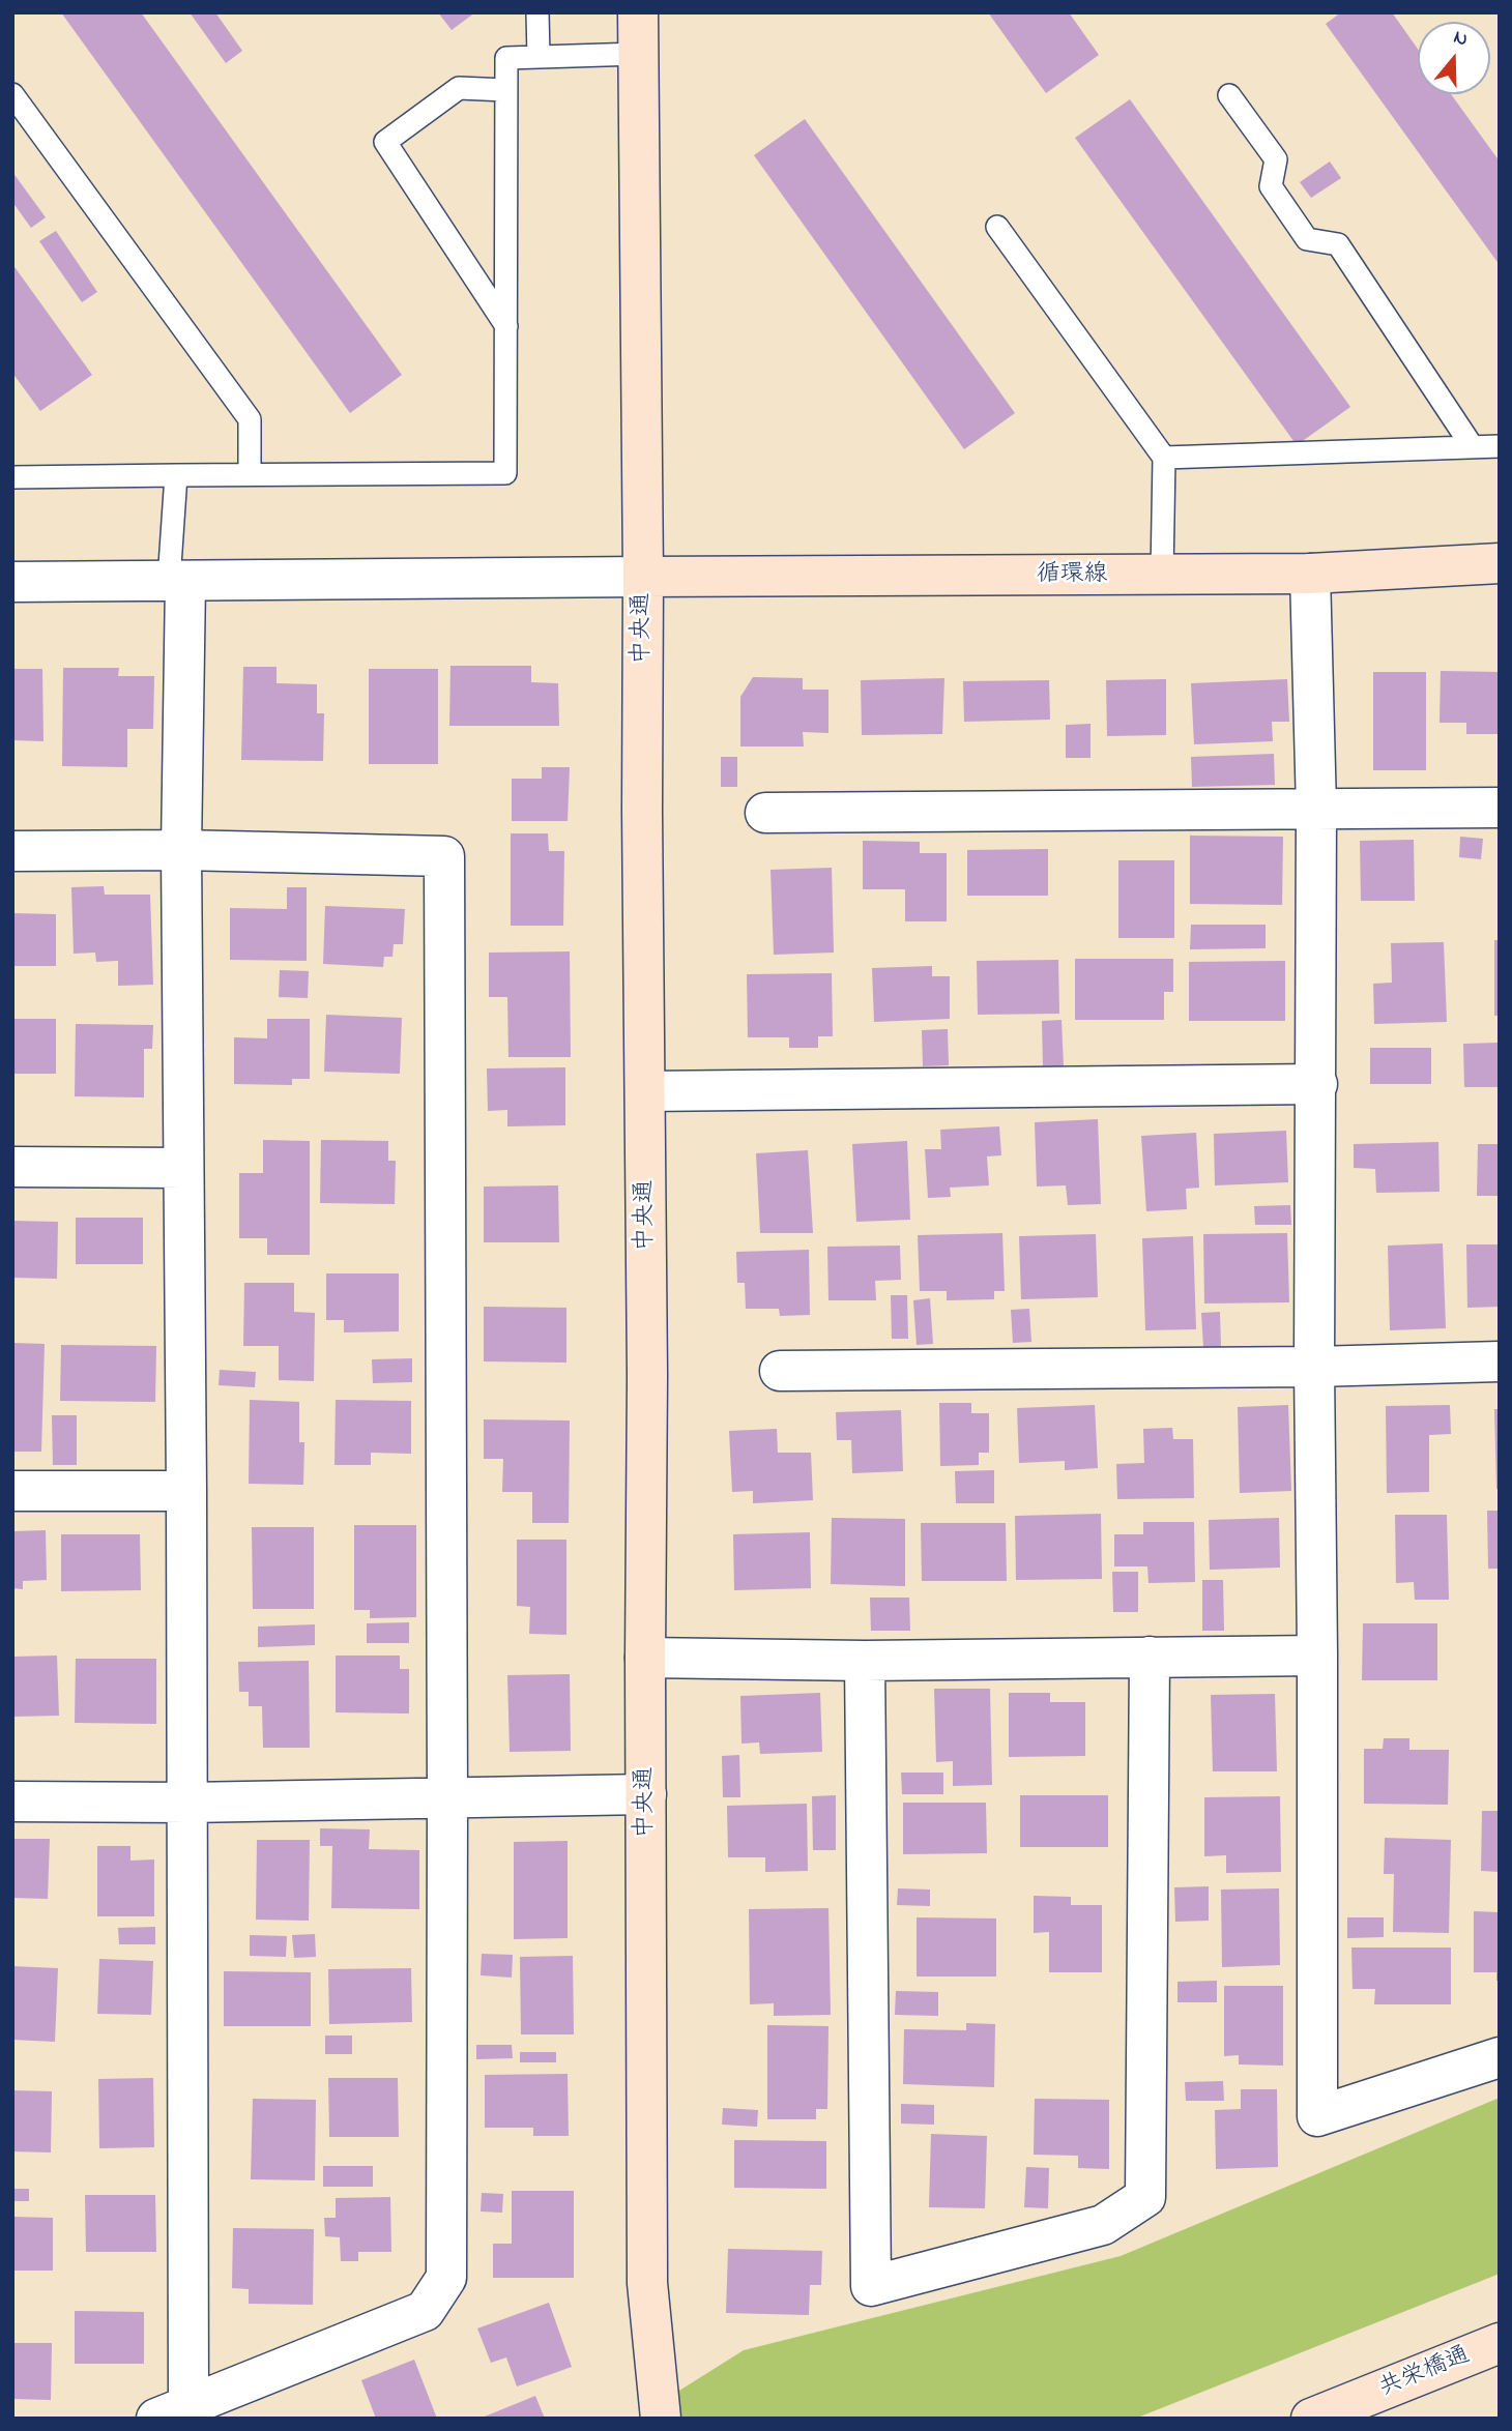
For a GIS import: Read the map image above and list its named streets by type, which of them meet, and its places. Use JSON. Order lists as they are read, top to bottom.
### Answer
{
  "streets": {
    "street": ["循環線", "中央通", "共栄橋通"]
  },
  "crossings": [
    ["循環線", "中央通"]
  ],
  "north": "top"
}
